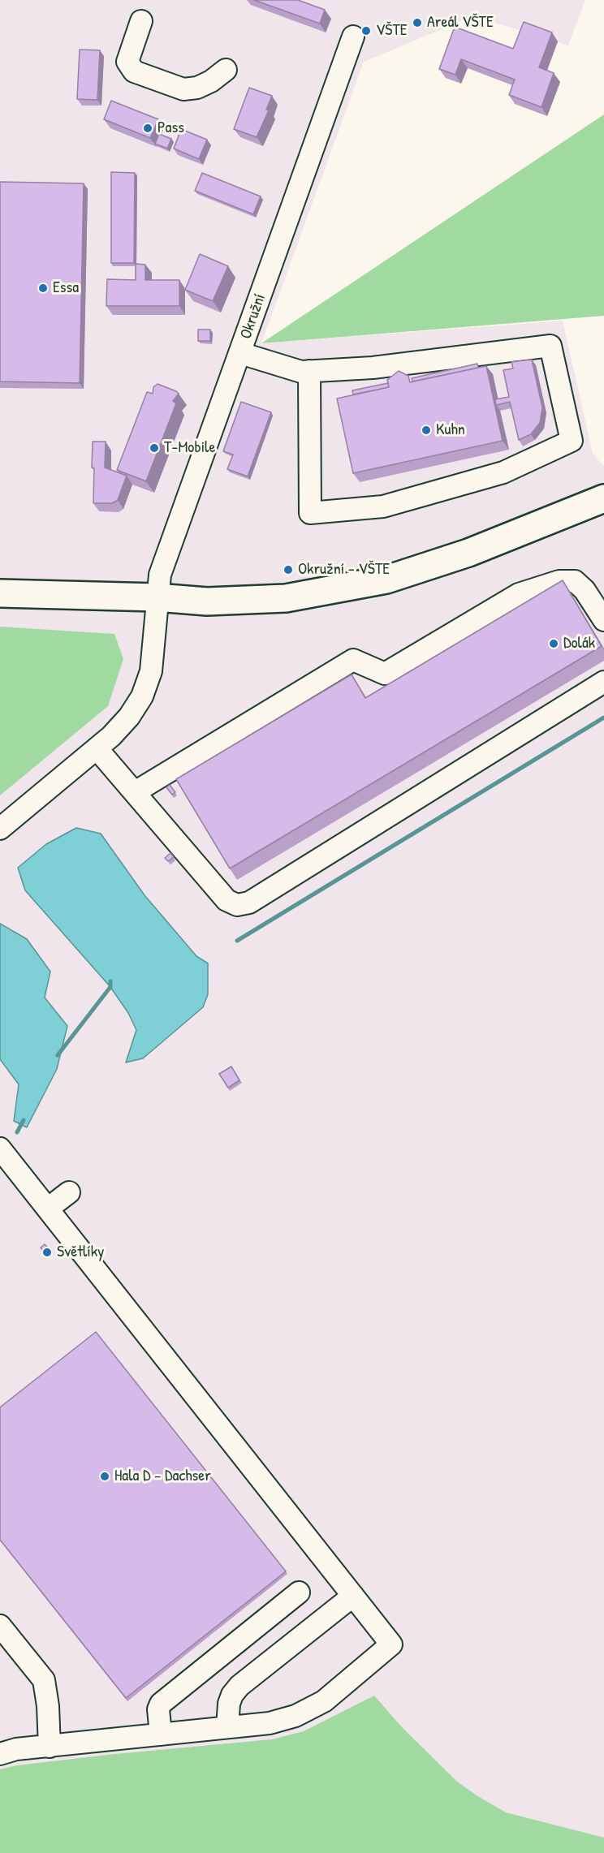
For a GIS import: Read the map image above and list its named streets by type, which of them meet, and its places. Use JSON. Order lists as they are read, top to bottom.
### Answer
{
  "streets": {
    "street": ["Okružní"]
  },
  "places": [
    "Areál VŠTE",
    "VŠTE",
    "Pass",
    "Essa",
    "Kuhn",
    "T-Mobile",
    "Okružní - VŠTE",
    "Dolák",
    "Světlíky",
    "Hala D – Dachser"
  ]
}
